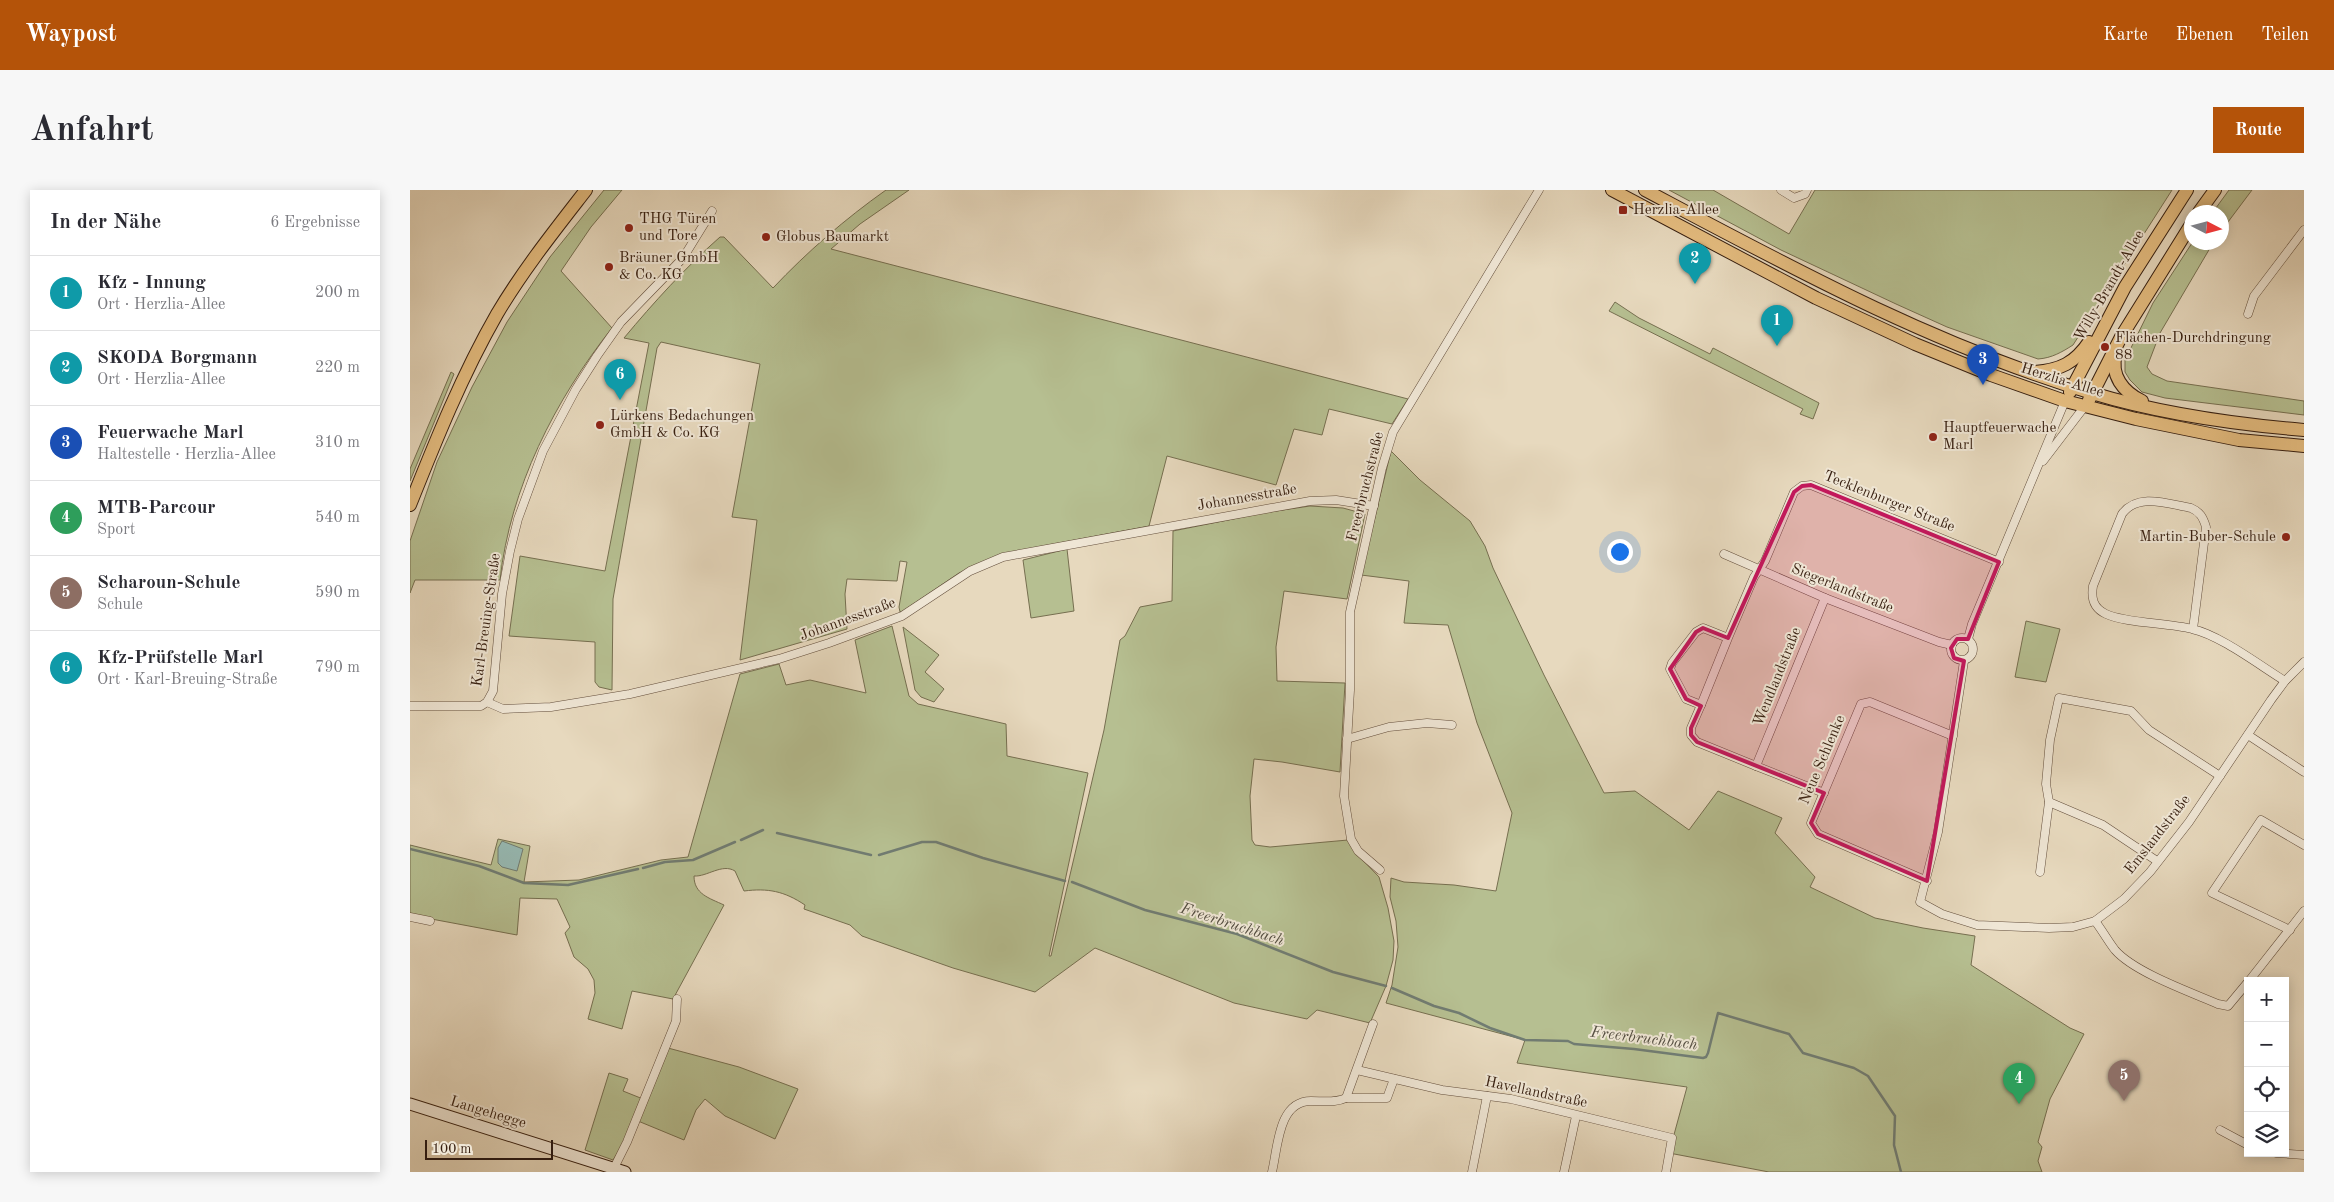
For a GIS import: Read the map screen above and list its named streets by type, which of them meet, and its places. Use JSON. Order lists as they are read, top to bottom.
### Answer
{
  "streets": {
    "main road": ["Willy-Brandt-Allee", "Herzlia-Allee"],
    "street": [
      "Freerbruchstraße",
      "Johannesstraße",
      "Tecklenburger Straße",
      "Siegerlandstraße",
      "Karl-Breuing-Straße",
      "Wendlandstraße",
      "Neue Schlenke",
      "Emslandstraße",
      "Havellandstraße",
      "Langehegge"
    ]
  },
  "crossings": [
    ["Willy-Brandt-Allee", "Herzlia-Allee"],
    ["Freerbruchstraße", "Johannesstraße"],
    ["Johannesstraße", "Karl-Breuing-Straße"],
    ["Tecklenburger Straße", "Siegerlandstraße"],
    ["Siegerlandstraße", "Wendlandstraße"],
    ["Neue Schlenke", "Emslandstraße"]
  ],
  "water": ["Freerbruchbach"],
  "places": {
    "transit": ["Herzlia-Allee"],
    "other": [
      "THG Türen und Tore",
      "Globus Baumarkt",
      "Bräuner GmbH & Co. KG",
      "Flächen-Durchdringung 88",
      "Lürkens Bedachungen GmbH & Co. KG",
      "Hauptfeuerwache Marl",
      "Martin-Buber-Schule"
    ]
  },
  "scale_bar": "100 m",
  "north": "right",
  "page": {
    "header": "Waypost",
    "nav": ["Karte", "Ebenen", "Teilen"],
    "buttons": "Route",
    "title": "Anfahrt",
    "heading": ["In der Nähe", "6 Ergebnisse"],
    "pins": [
      "2",
      "1",
      "3",
      "6",
      "5",
      "4"
    ],
    "list": [
      {
        "mark": "1",
        "name": "Kfz - Innung",
        "note": "Ort · Herzlia-Allee",
        "value": "200 m"
      },
      {
        "mark": "2",
        "name": "SKODA Borgmann",
        "note": "Ort · Herzlia-Allee",
        "value": "220 m"
      },
      {
        "mark": "3",
        "name": "Feuerwache Marl",
        "note": "Haltestelle · Herzlia-Allee",
        "value": "310 m"
      },
      {
        "mark": "4",
        "name": "MTB-Parcour",
        "note": "Sport",
        "value": "540 m"
      },
      {
        "mark": "5",
        "name": "Scharoun-Schule",
        "note": "Schule",
        "value": "590 m"
      },
      {
        "mark": "6",
        "name": "Kfz-Prüfstelle Marl",
        "note": "Ort · Karl-Breuing-Straße",
        "value": "790 m"
      }
    ],
    "map_buttons": ["+", "−"],
    "scale": "100 m"
  }
}
